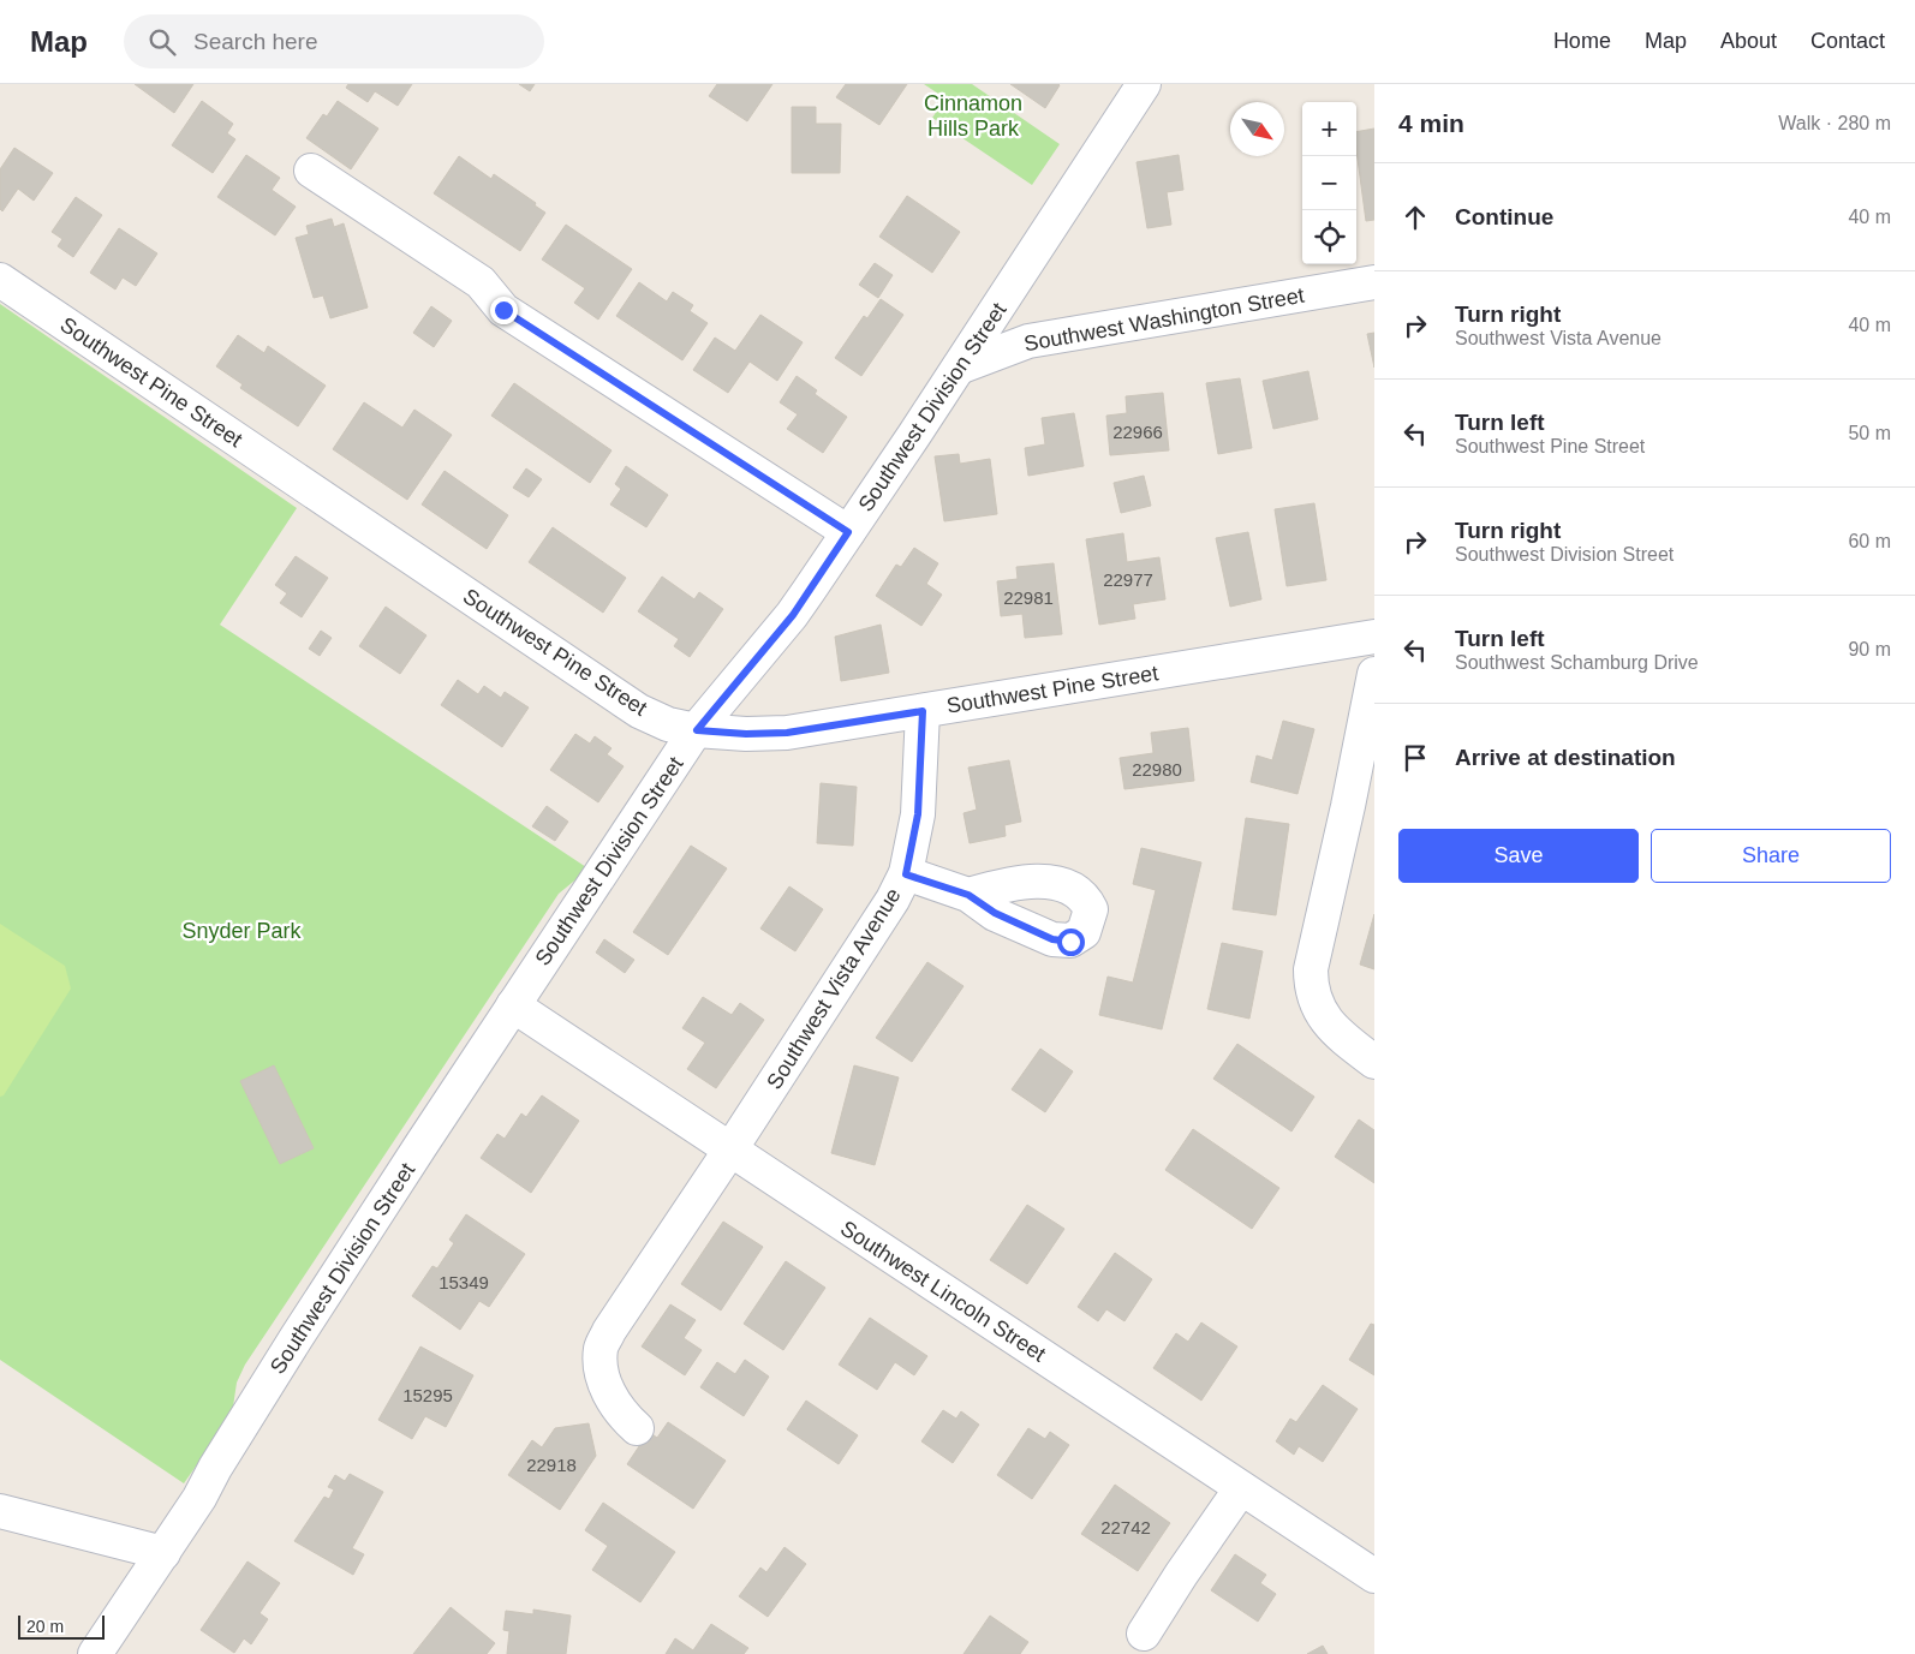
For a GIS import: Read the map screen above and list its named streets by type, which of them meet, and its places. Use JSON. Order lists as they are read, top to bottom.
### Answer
{
  "streets": {
    "street": [
      "Southwest Washington Street",
      "Southwest Pine Street",
      "Southwest Division Street",
      "Southwest Vista Avenue",
      "Southwest Lincoln Street"
    ]
  },
  "crossings": [
    ["Southwest Washington Street", "Southwest Division Street"],
    ["Southwest Pine Street", "Southwest Division Street"],
    ["Southwest Pine Street", "Southwest Vista Avenue"],
    ["Southwest Division Street", "Southwest Lincoln Street"],
    ["Southwest Vista Avenue", "Southwest Lincoln Street"]
  ],
  "parks": ["Cinnamon Hills Park", "Snyder Park"],
  "house_numbers": [
    "22966",
    "22977",
    "22981",
    "22980",
    "15349",
    "15295",
    "22918",
    "22742"
  ],
  "scale_bar": "20 m",
  "north": "bottom right",
  "page": {
    "header": "Map",
    "search": "Search here",
    "nav": [
      "Home",
      "Map",
      "About",
      "Contact"
    ],
    "heading": ["4 min", "Walk · 280 m"],
    "map_buttons": ["+", "−"],
    "list": [
      ["Continue", "40 m"],
      ["Turn right", "Southwest Vista Avenue", "40 m"],
      ["Turn left", "Southwest Pine Street", "50 m"],
      ["Turn right", "Southwest Division Street", "60 m"],
      ["Turn left", "Southwest Schamburg Drive", "90 m"],
      "Arrive at destination"
    ],
    "buttons": ["Save", "Share"],
    "scale": "20 m"
  }
}
